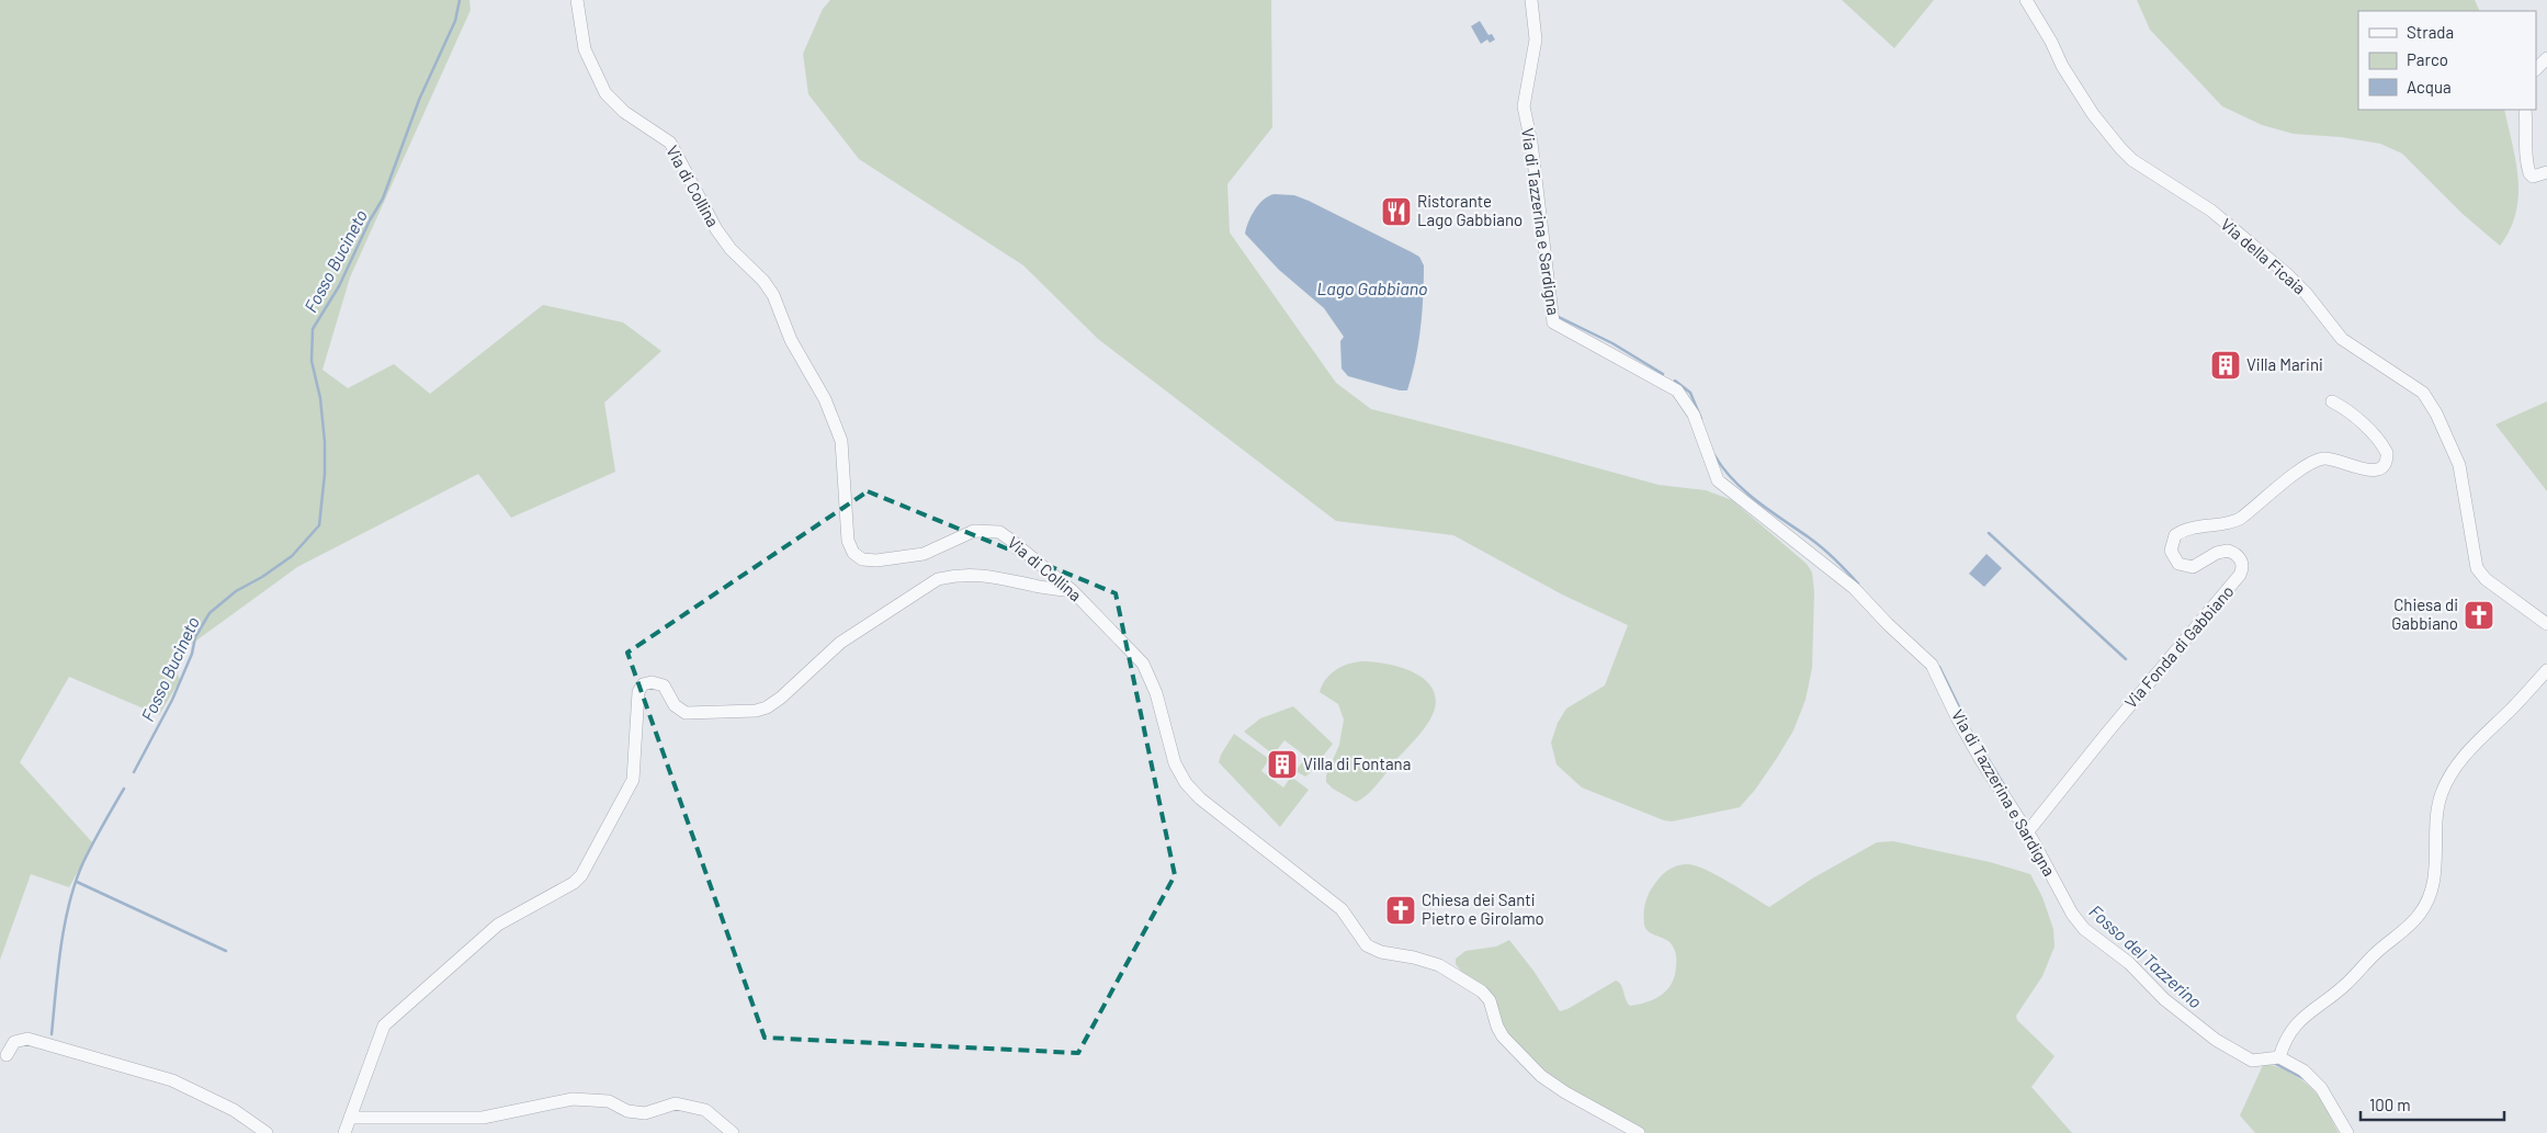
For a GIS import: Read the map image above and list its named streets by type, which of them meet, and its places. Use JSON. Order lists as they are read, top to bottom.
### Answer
{
  "streets": {
    "street": [
      "Via di Collina",
      "Via di Tazzerina e Sardigna",
      "Via della Ficaia",
      "Via Fonda di Gabbiano"
    ]
  },
  "crossings": [
    ["Via di Tazzerina e Sardigna", "Via Fonda di Gabbiano"]
  ],
  "water": ["Fosso Bucineto", "Lago Gabbiano", "Fosso del Tazzerino"],
  "places": {
    "restaurant": ["Ristorante Lago Gabbiano"],
    "building": ["Villa Marini", "Villa di Fontana"],
    "church": ["Chiesa di Gabbiano", "Chiesa dei Santi Pietro e Girolamo"]
  },
  "legend": ["Strada", "Parco", "Acqua"],
  "scale_bar": "100 m"
}
